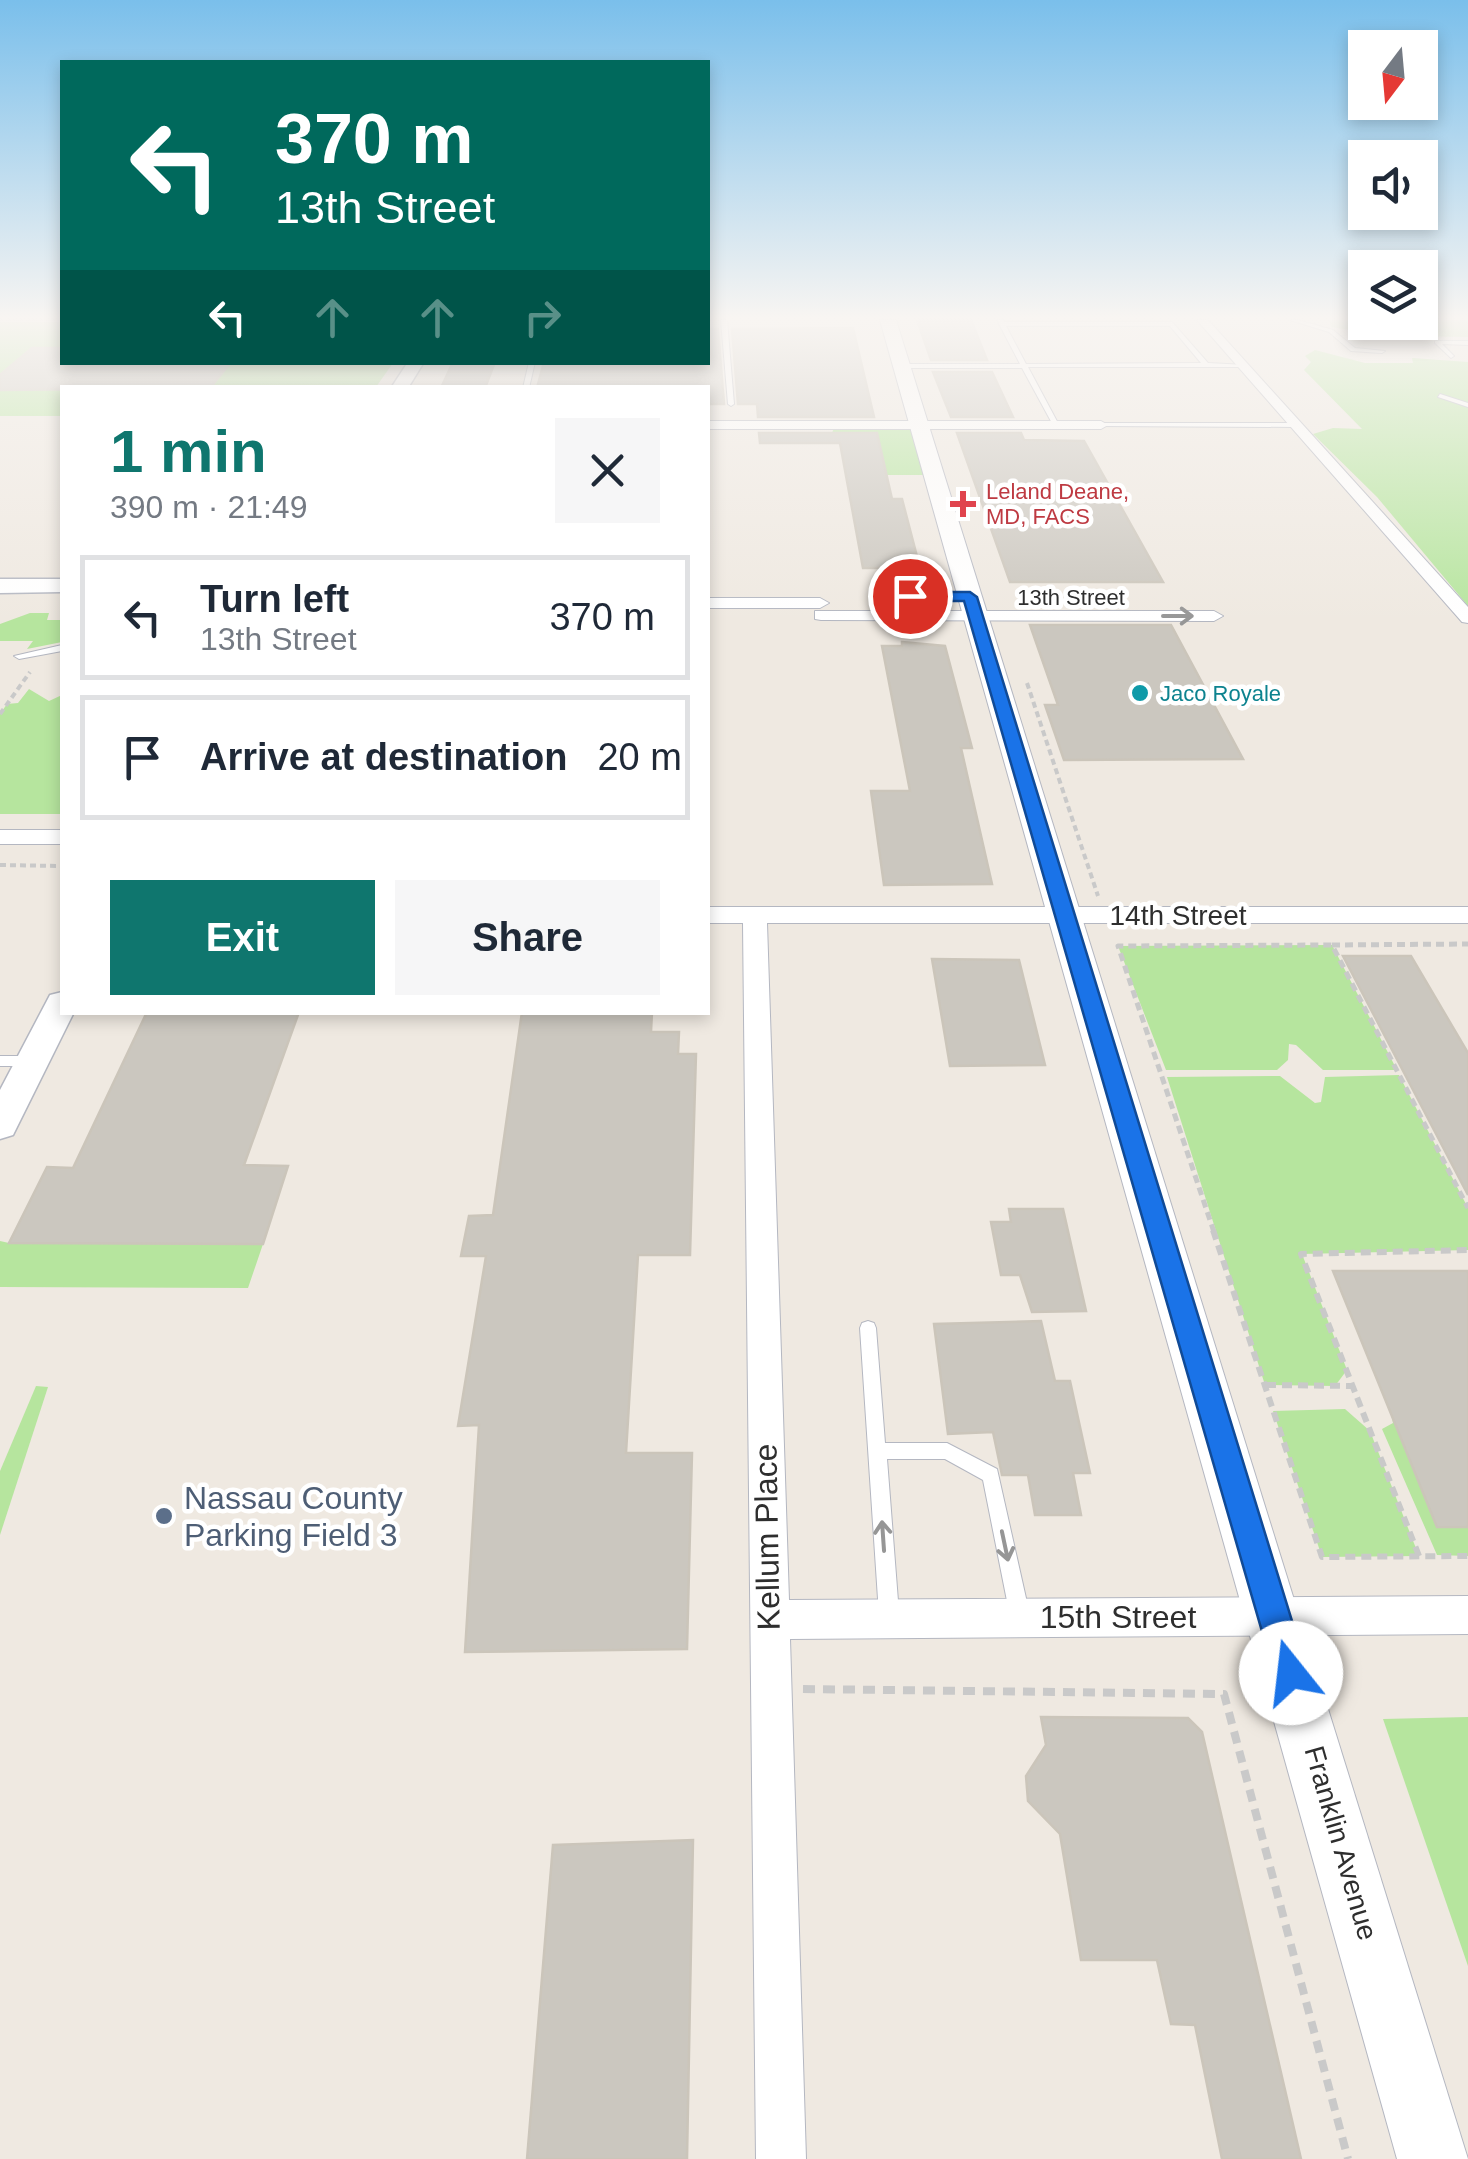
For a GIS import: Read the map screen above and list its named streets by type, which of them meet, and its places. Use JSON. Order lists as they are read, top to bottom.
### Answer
{
  "streets": {
    "main road": ["Franklin Avenue"],
    "street": [
      "13th Street",
      "14th Street",
      "Kellum Place",
      "15th Street"
    ]
  },
  "crossings": [
    ["13th Street", "Franklin Avenue"],
    ["14th Street", "Kellum Place"],
    ["14th Street", "Franklin Avenue"],
    ["Kellum Place", "15th Street"],
    ["15th Street", "Franklin Avenue"]
  ],
  "places": {
    "health": ["Leland Deane, MD, FACS"],
    "other": ["Jaco Royale", "Nassau County Parking Field 3"]
  },
  "north": "bottom",
  "page": {
    "turn": ["370 m", "13th Street"],
    "heading": ["1 min", "390 m · 21:49"],
    "list": [
      {
        "name": "Turn left",
        "note": "13th Street",
        "value": "370 m"
      },
      {
        "name": "Arrive at destination",
        "value": "20 m"
      }
    ],
    "buttons": ["Exit", "Share"]
  }
}
